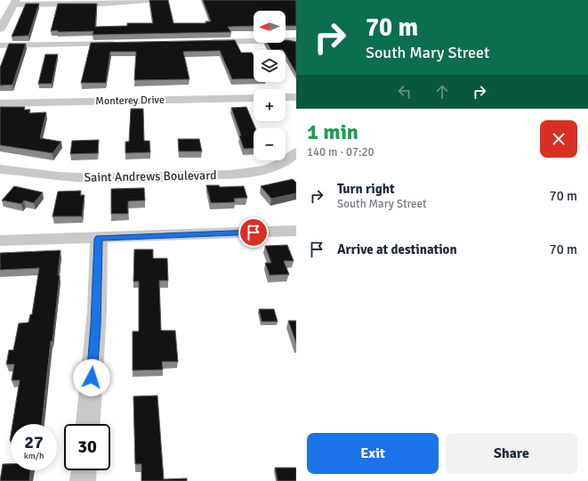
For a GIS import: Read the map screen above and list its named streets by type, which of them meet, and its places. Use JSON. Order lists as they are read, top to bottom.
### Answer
{
  "streets": {
    "street": ["Monterey Drive", "Saint Andrews Boulevard"]
  },
  "north": "left",
  "page": {
    "turn": ["70 m", "South Mary Street"],
    "map_buttons": ["+", "−"],
    "heading": ["1 min", "140 m · 07:20"],
    "list": [
      {
        "name": "Turn right",
        "note": "South Mary Street",
        "value": "70 m"
      },
      {
        "name": "Arrive at destination",
        "value": "70 m"
      }
    ],
    "speed": "27 km/h",
    "limit": "30",
    "buttons": ["Exit", "Share"]
  }
}
